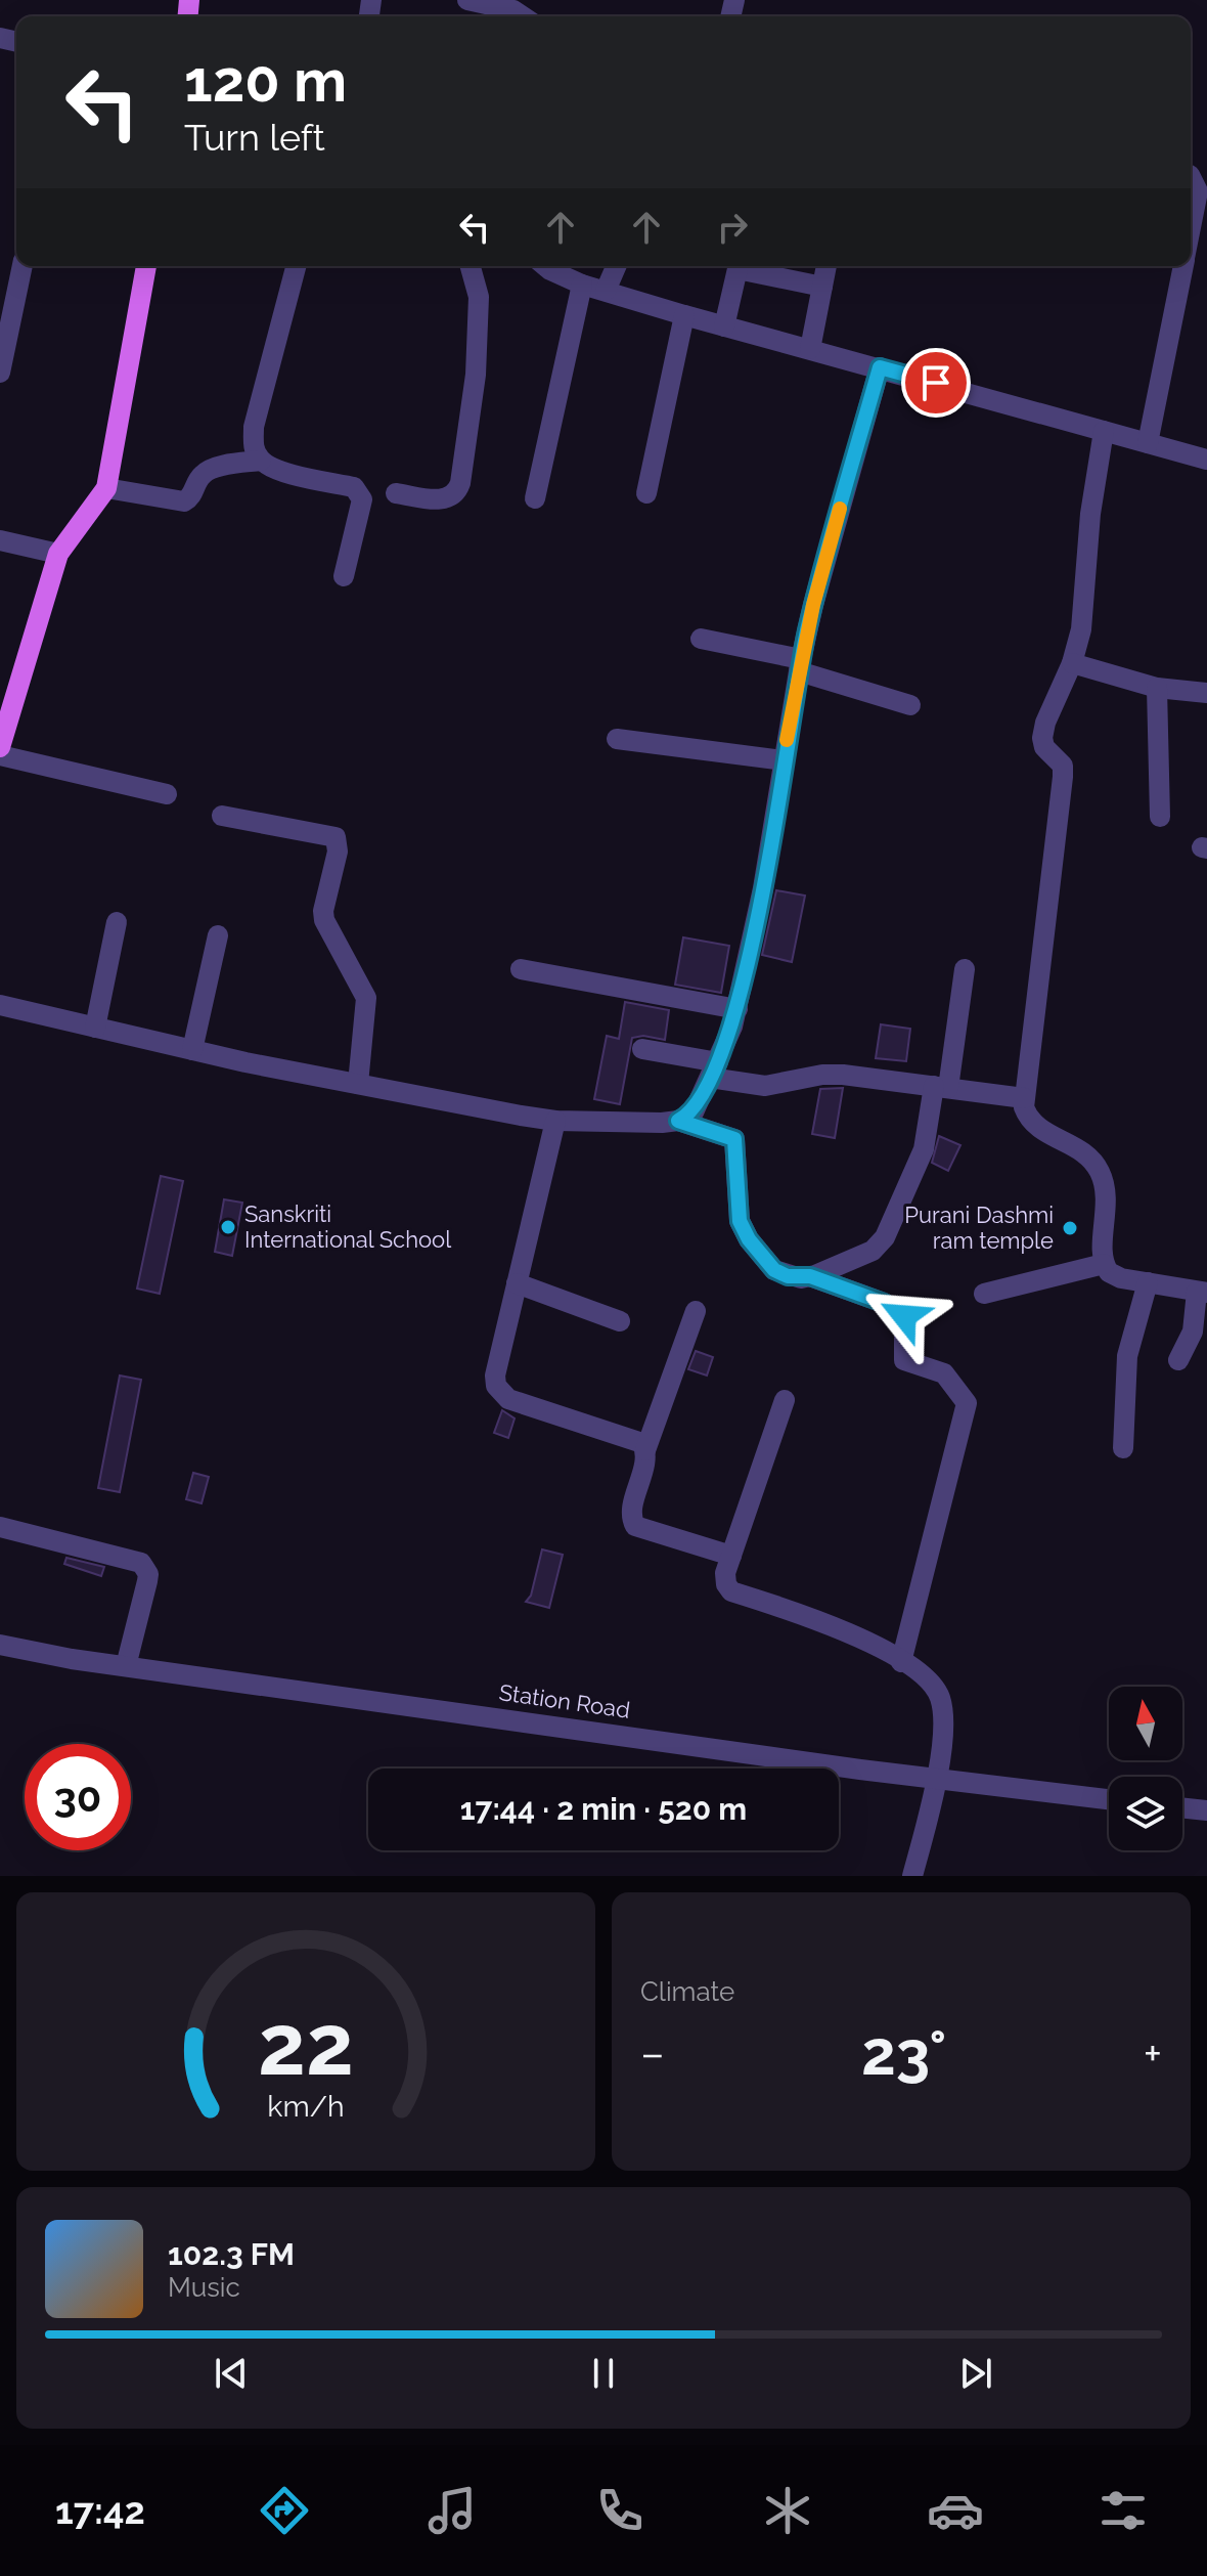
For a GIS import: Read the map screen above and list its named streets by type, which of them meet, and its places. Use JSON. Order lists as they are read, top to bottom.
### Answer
{
  "streets": {
    "street": ["Station Road"]
  },
  "places": ["Sanskriti International School", "Purani Dashmi ram temple"],
  "north": "top",
  "page": {
    "turn": ["120 m", "Turn left"],
    "limit": "30",
    "trip": "17:44 · 2 min · 520 m",
    "tile": "Climate",
    "heat": ["−", "23°", "+"],
    "song": ["102.3 FM", "Music"],
    "tabs": "17:42",
    "gauge": ["22", "km/h"]
  }
}
